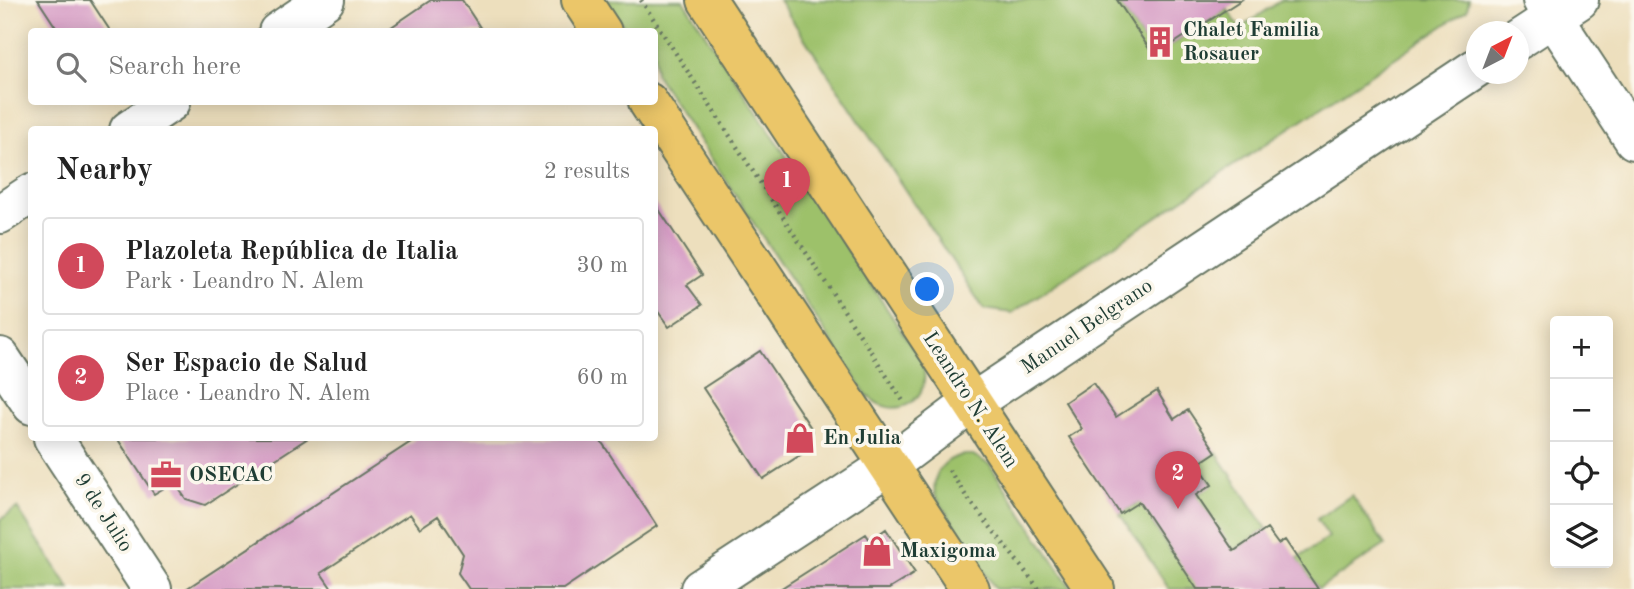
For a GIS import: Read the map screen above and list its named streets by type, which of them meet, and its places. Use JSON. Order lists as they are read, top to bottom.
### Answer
{
  "streets": {
    "main road": ["Leandro N. Alem"],
    "street": ["Manuel Belgrano", "9 de Julio"]
  },
  "crossings": [
    ["Manuel Belgrano", "Leandro N. Alem"]
  ],
  "places": {
    "building": ["Chalet Familia Rosauer"],
    "shop": ["En Julia", "Maxigoma"],
    "office": ["OSECAC"]
  },
  "north": "top right",
  "page": {
    "search": "Search here",
    "heading": ["Nearby", "2 results"],
    "pins": ["1", "2"],
    "list": [
      {
        "mark": "1",
        "name": "Plazoleta República de Italia",
        "note": "Park · Leandro N. Alem",
        "value": "30 m"
      },
      {
        "mark": "2",
        "name": "Ser Espacio de Salud",
        "note": "Place · Leandro N. Alem",
        "value": "60 m"
      }
    ],
    "map_buttons": ["+", "−"]
  }
}
